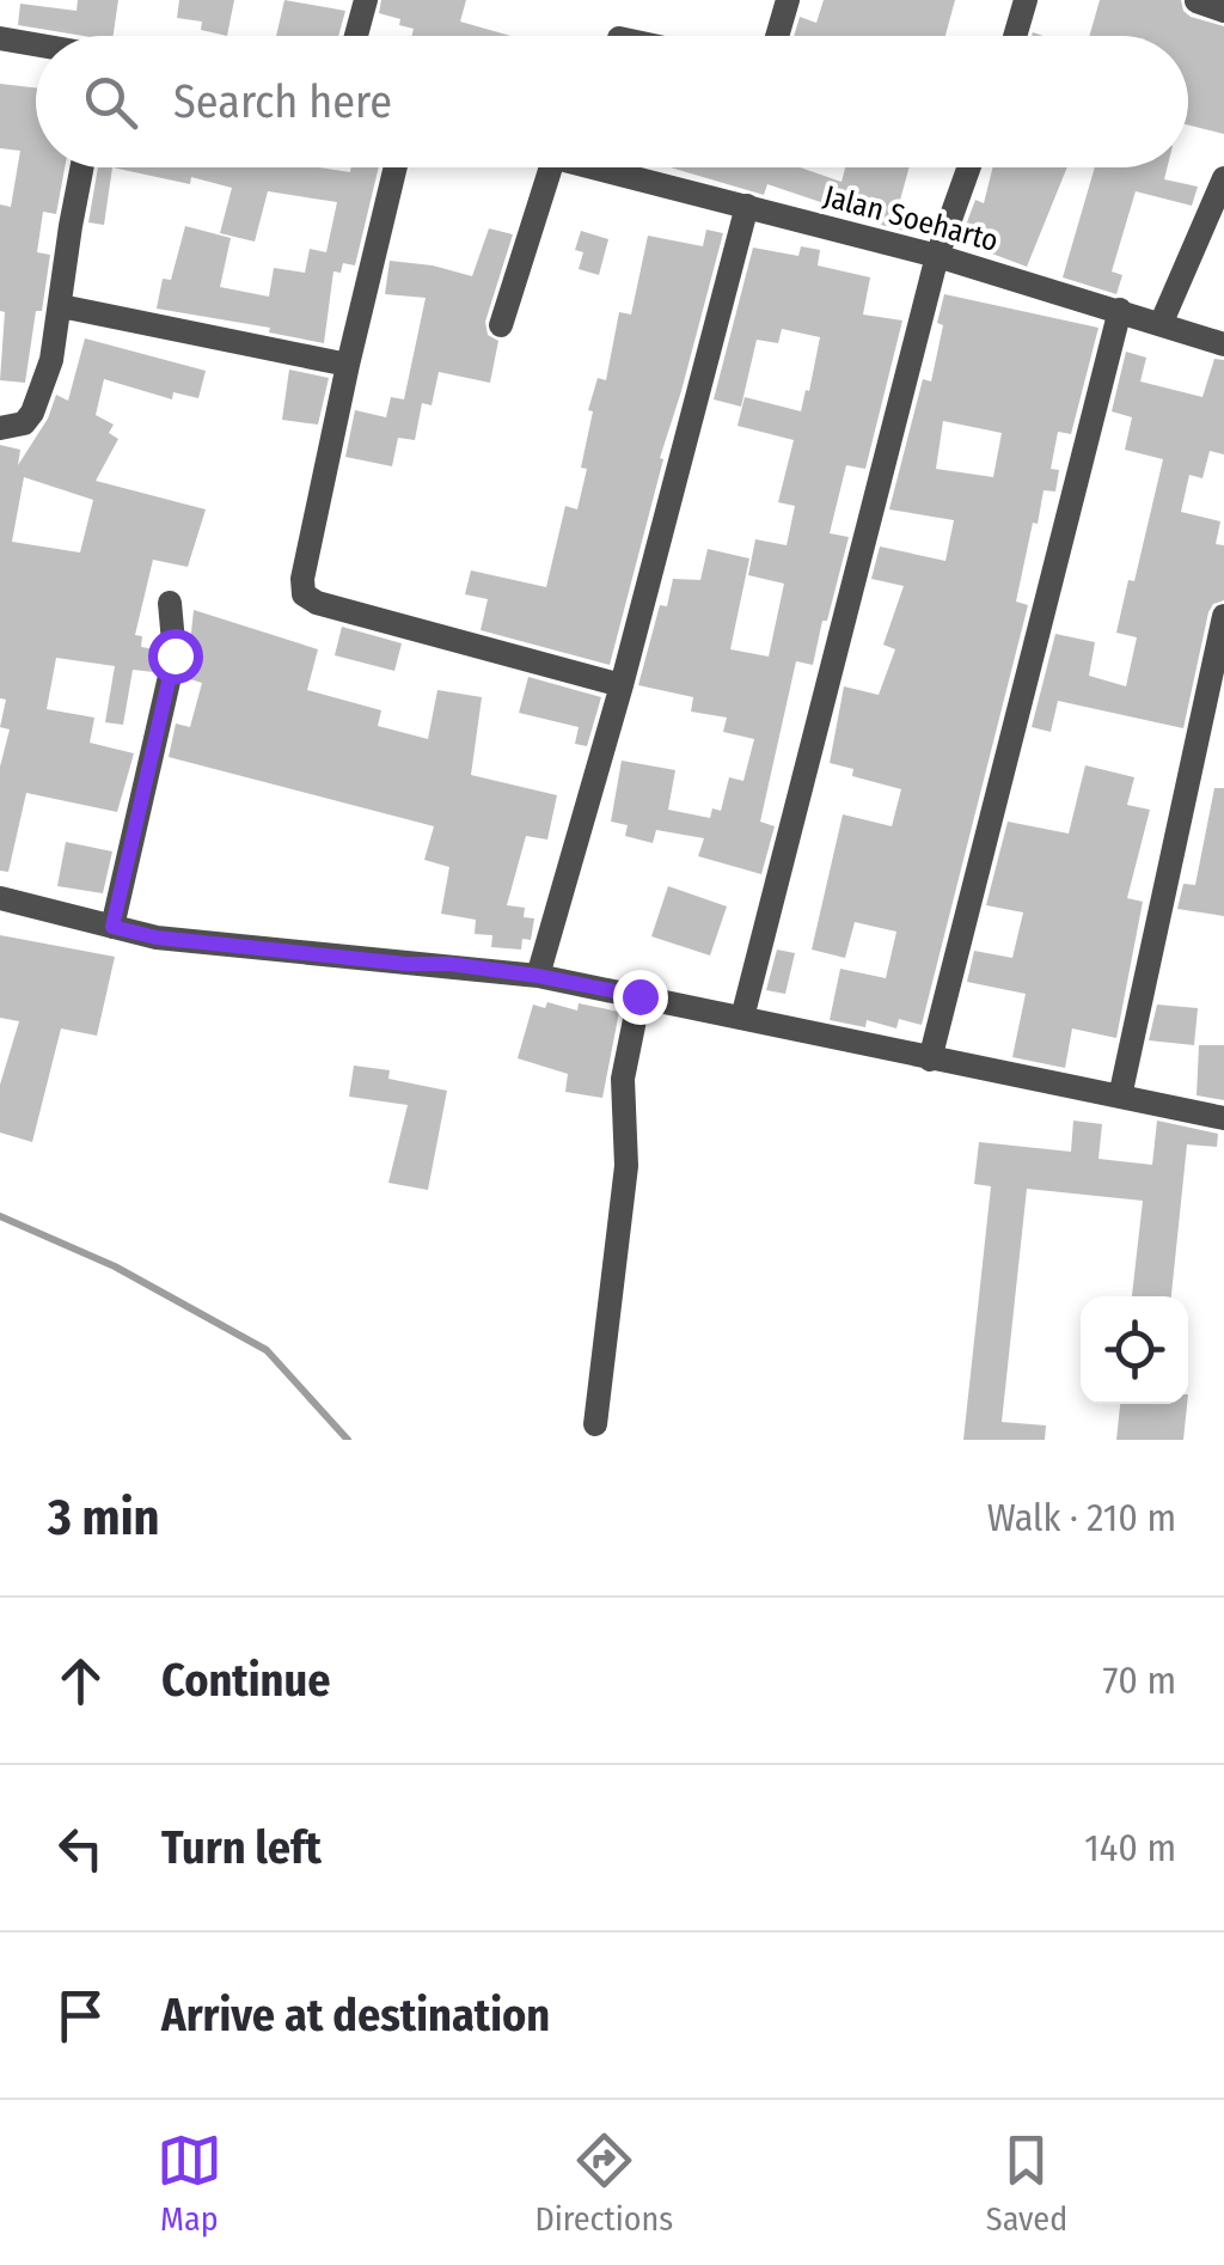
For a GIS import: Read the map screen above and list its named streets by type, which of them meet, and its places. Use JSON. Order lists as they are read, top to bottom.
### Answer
{
  "streets": {
    "street": ["Jalan Soeharto"]
  },
  "page": {
    "search": "Search here",
    "heading": ["3 min", "Walk · 210 m"],
    "list": [
      ["Continue", "70 m"],
      ["Turn left", "140 m"],
      "Arrive at destination"
    ],
    "nav": ["Map", "Directions", "Saved"]
  }
}
